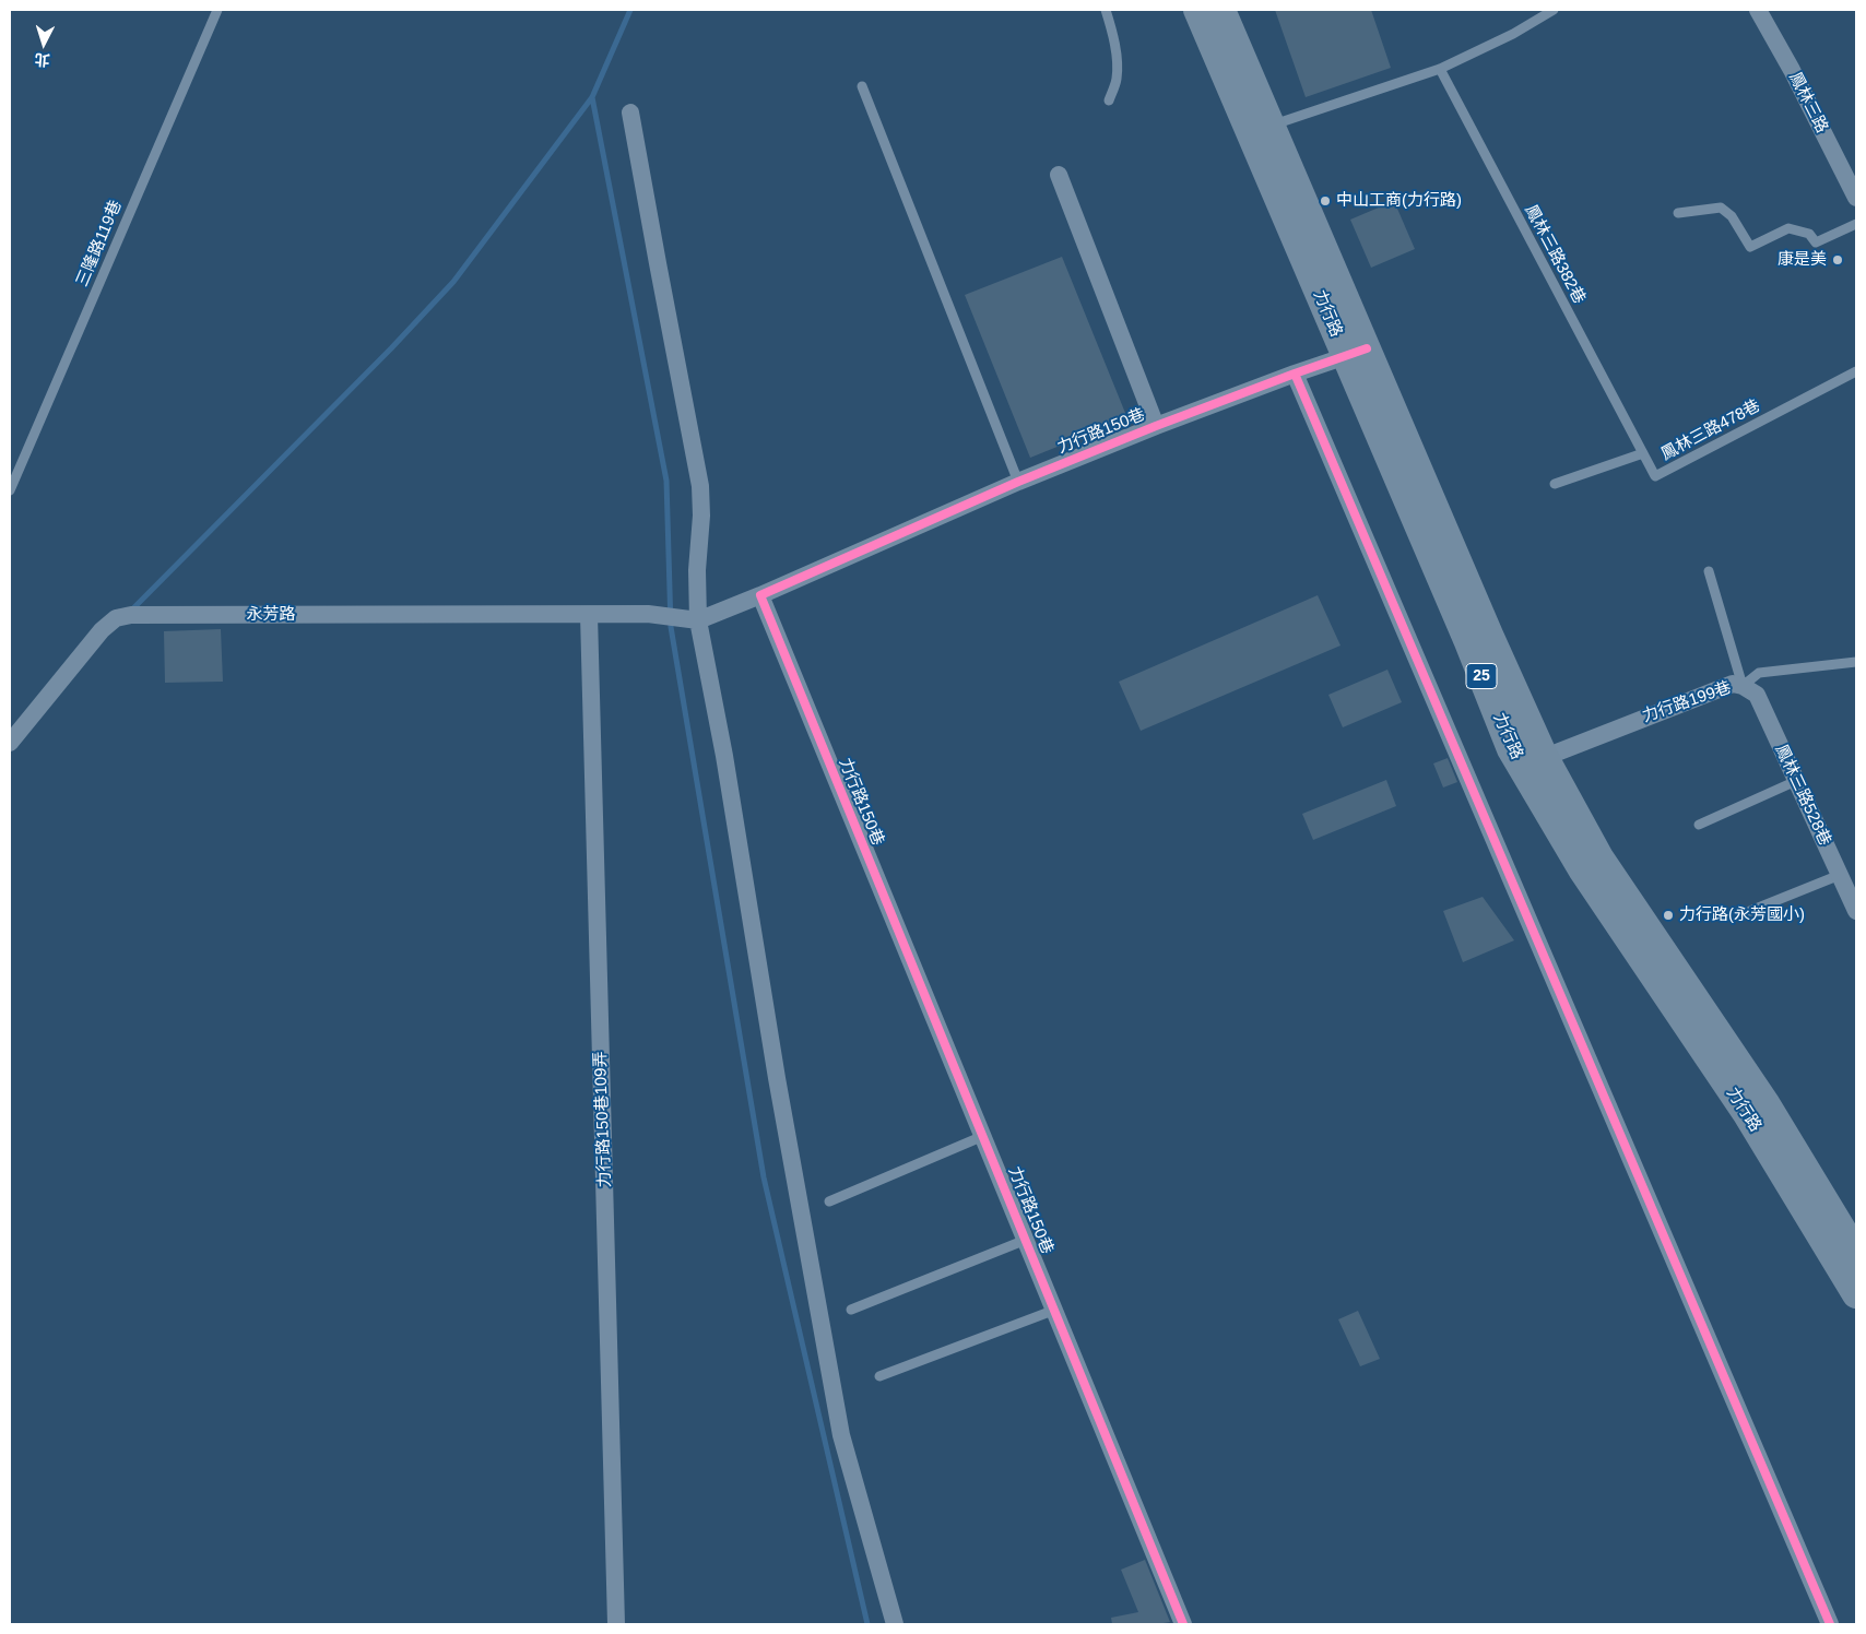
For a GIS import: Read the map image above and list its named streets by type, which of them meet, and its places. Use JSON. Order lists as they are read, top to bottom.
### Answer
{
  "streets": {
    "main road": ["力行路", "25"],
    "street": [
      "鳳林三路",
      "力行路150巷",
      "永芳路",
      "力行路199巷",
      "鳳林三路528巷",
      "力行路150巷109弄"
    ],
    "lane": ["三隆路119巷", "鳳林三路382巷", "鳳林三路478巷"]
  },
  "crossings": [
    ["鳳林三路382巷", "鳳林三路478巷"],
    ["力行路", "力行路150巷"],
    ["力行路", "力行路199巷"],
    ["永芳路", "力行路150巷109弄"],
    ["力行路199巷", "鳳林三路528巷"]
  ],
  "places": ["中山工商(力行路)", "康是美", "力行路(永芳國小)"],
  "north": "bottom"
}
